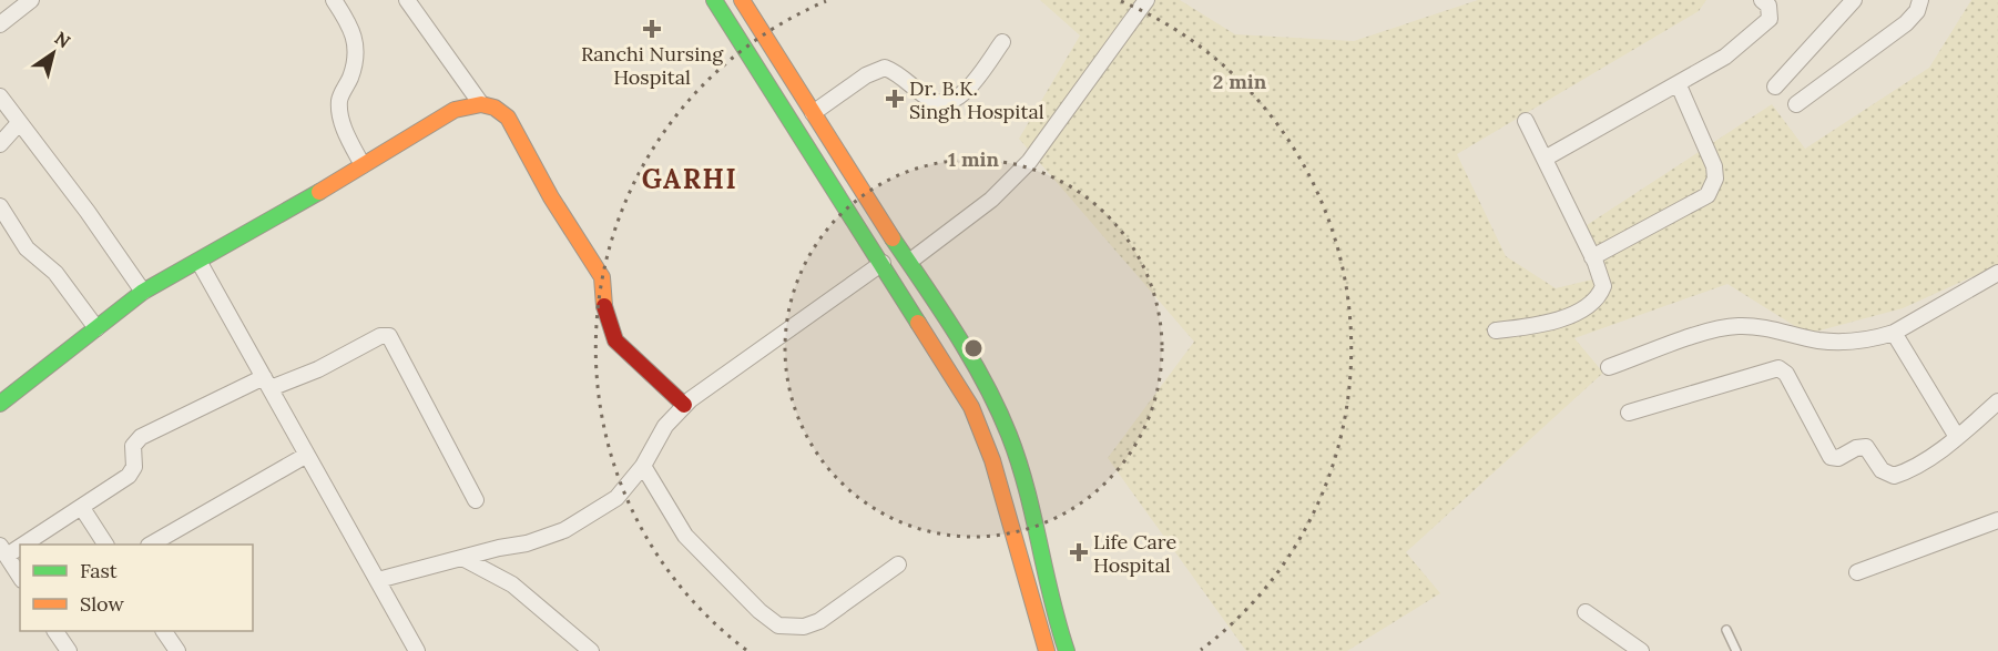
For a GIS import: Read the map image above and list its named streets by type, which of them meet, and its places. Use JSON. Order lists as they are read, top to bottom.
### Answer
{
  "districts": ["GARHI"],
  "places": {
    "health": ["Ranchi Nursing Hospital", "Dr. B.K. Singh Hospital", "Life Care Hospital"]
  },
  "legend": ["Fast", "Slow"],
  "north": "top right",
  "rings": ["2 min", "1 min"]
}
